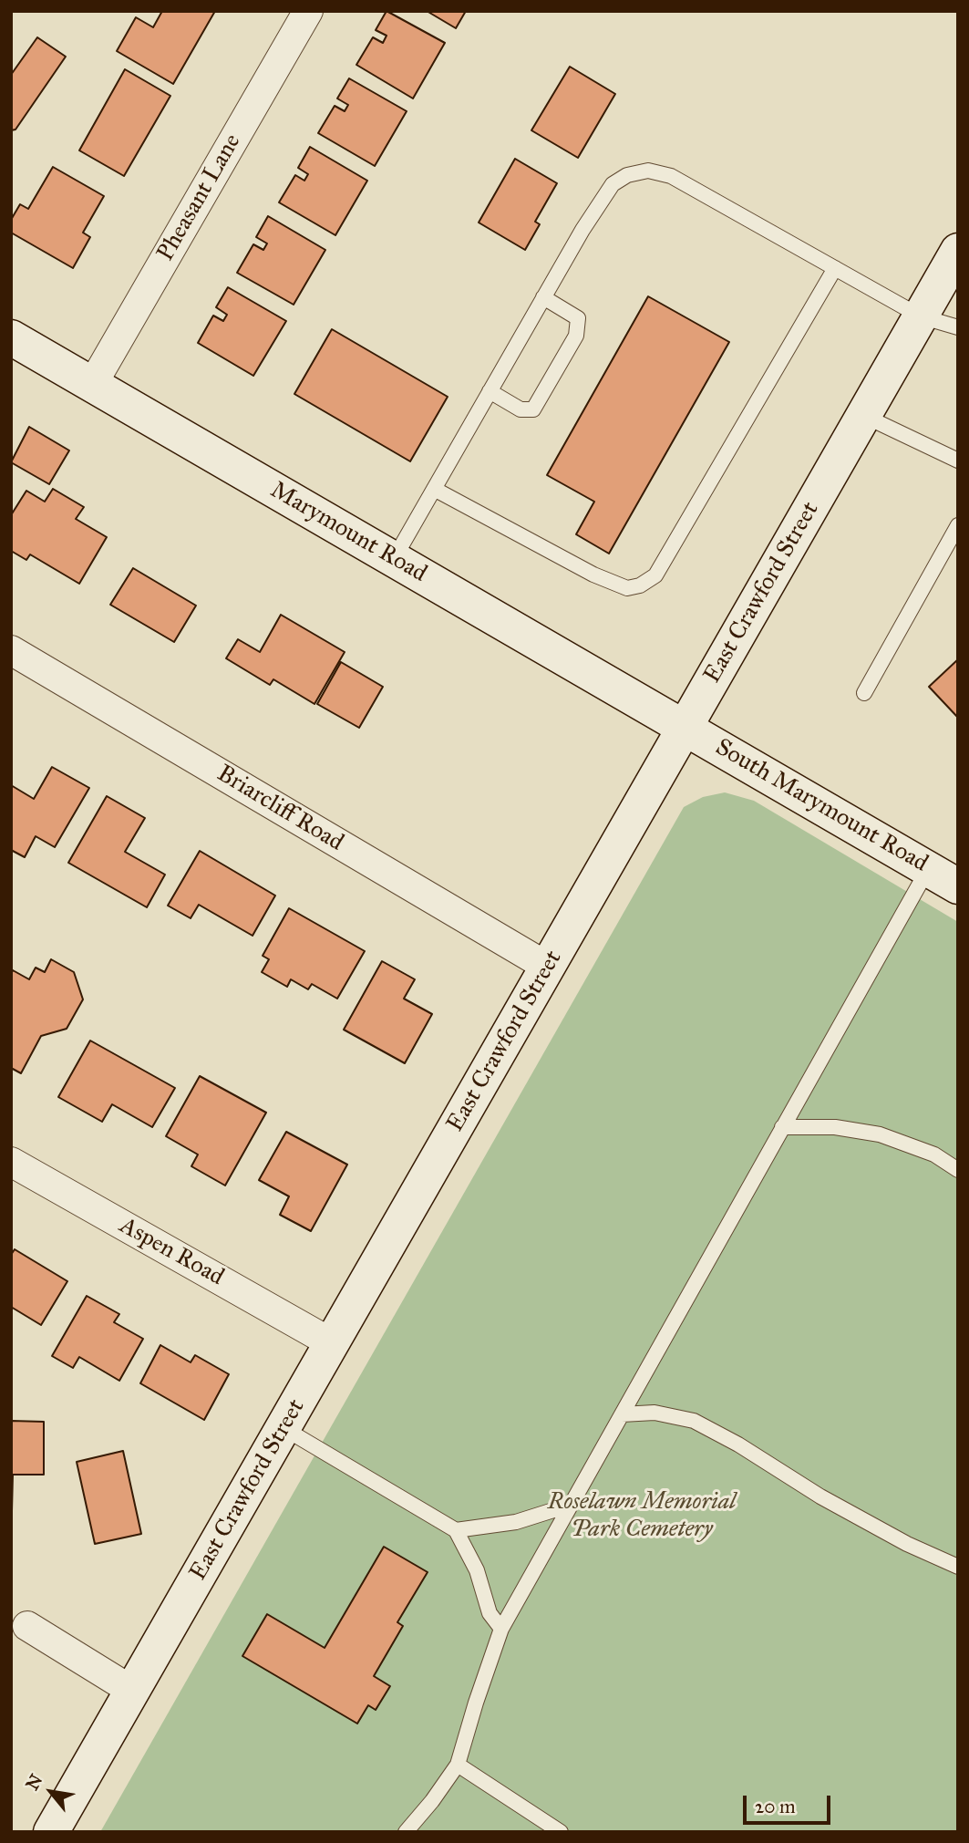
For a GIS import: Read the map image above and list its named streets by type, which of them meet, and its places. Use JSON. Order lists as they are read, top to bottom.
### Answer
{
  "streets": {
    "street": [
      "Pheasant Lane",
      "Marymount Road",
      "East Crawford Street",
      "South Marymount Road",
      "Briarcliff Road",
      "Aspen Road"
    ]
  },
  "crossings": [
    ["Pheasant Lane", "Marymount Road"],
    ["Marymount Road", "East Crawford Street"],
    ["Marymount Road", "South Marymount Road"],
    ["East Crawford Street", "South Marymount Road"],
    ["East Crawford Street", "Briarcliff Road"],
    ["East Crawford Street", "Aspen Road"]
  ],
  "parks": ["Roselawn Memorial Park Cemetery"],
  "scale_bar": "20 m",
  "north": "top left"
}
